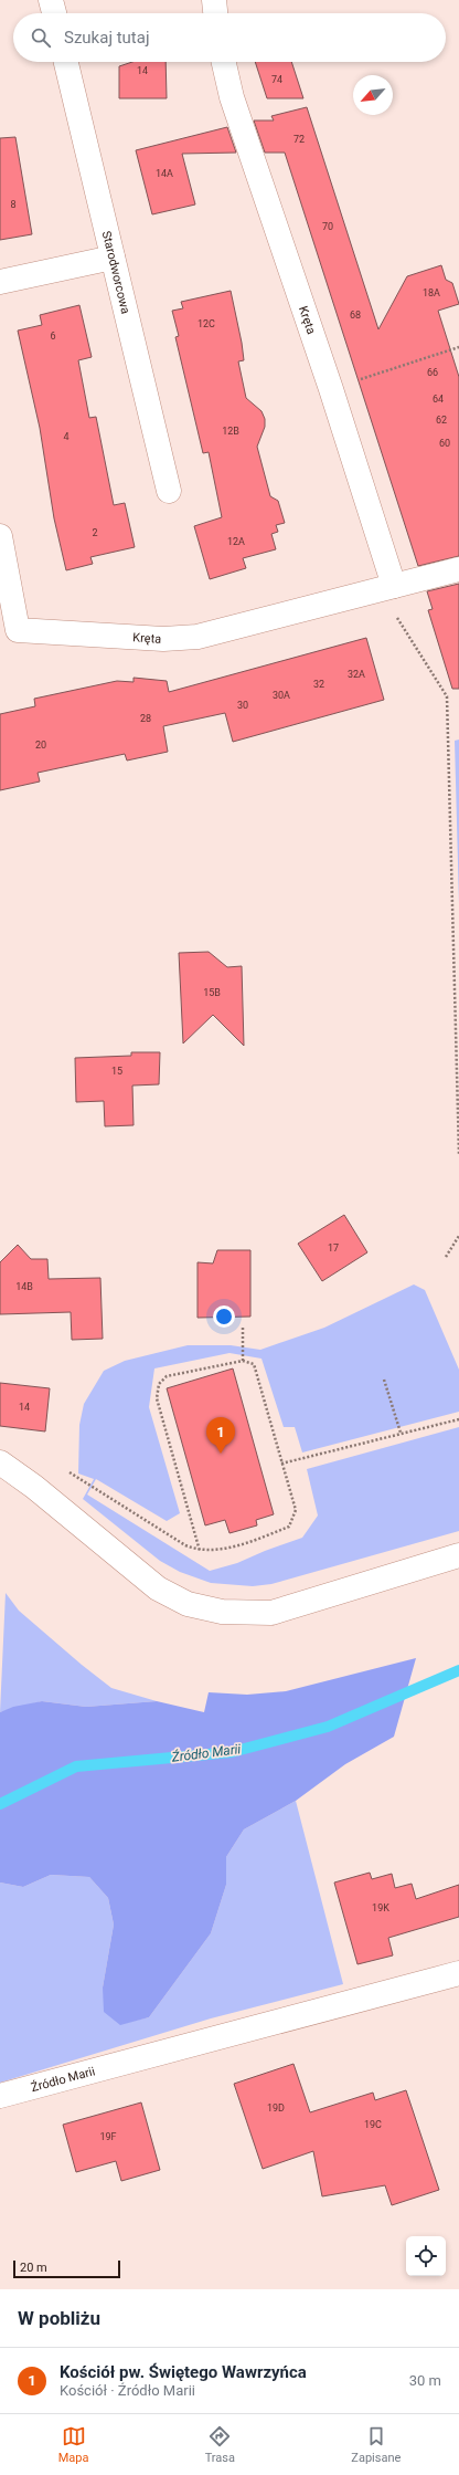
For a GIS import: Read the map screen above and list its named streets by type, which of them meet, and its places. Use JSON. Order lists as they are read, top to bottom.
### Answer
{
  "streets": {
    "street": ["Starodworcowa", "Kręta", "Źródło Marii"]
  },
  "water": ["Źródło Marii"],
  "house_numbers": [
    "14",
    "74",
    "72",
    "14A",
    "8",
    "70",
    "18A",
    "68",
    "12C",
    "6",
    "66",
    "64",
    "62",
    "12B",
    "4",
    "60",
    "2",
    "12A",
    "32A",
    "32",
    "30A",
    "30",
    "28",
    "20",
    "15B",
    "15",
    "17",
    "14B",
    "14",
    "19K",
    "19D",
    "19C",
    "19F"
  ],
  "scale_bar": "20 m",
  "north": "bottom left",
  "page": {
    "search": "Szukaj tutaj",
    "pins": "1",
    "scale": "20 m",
    "heading": "W pobliżu",
    "list": [
      {
        "mark": "1",
        "name": "Kościół pw. Świętego Wawrzyńca",
        "note": "Kościół · Źródło Marii",
        "value": "30 m"
      }
    ],
    "nav": ["Mapa", "Trasa", "Zapisane"]
  }
}
